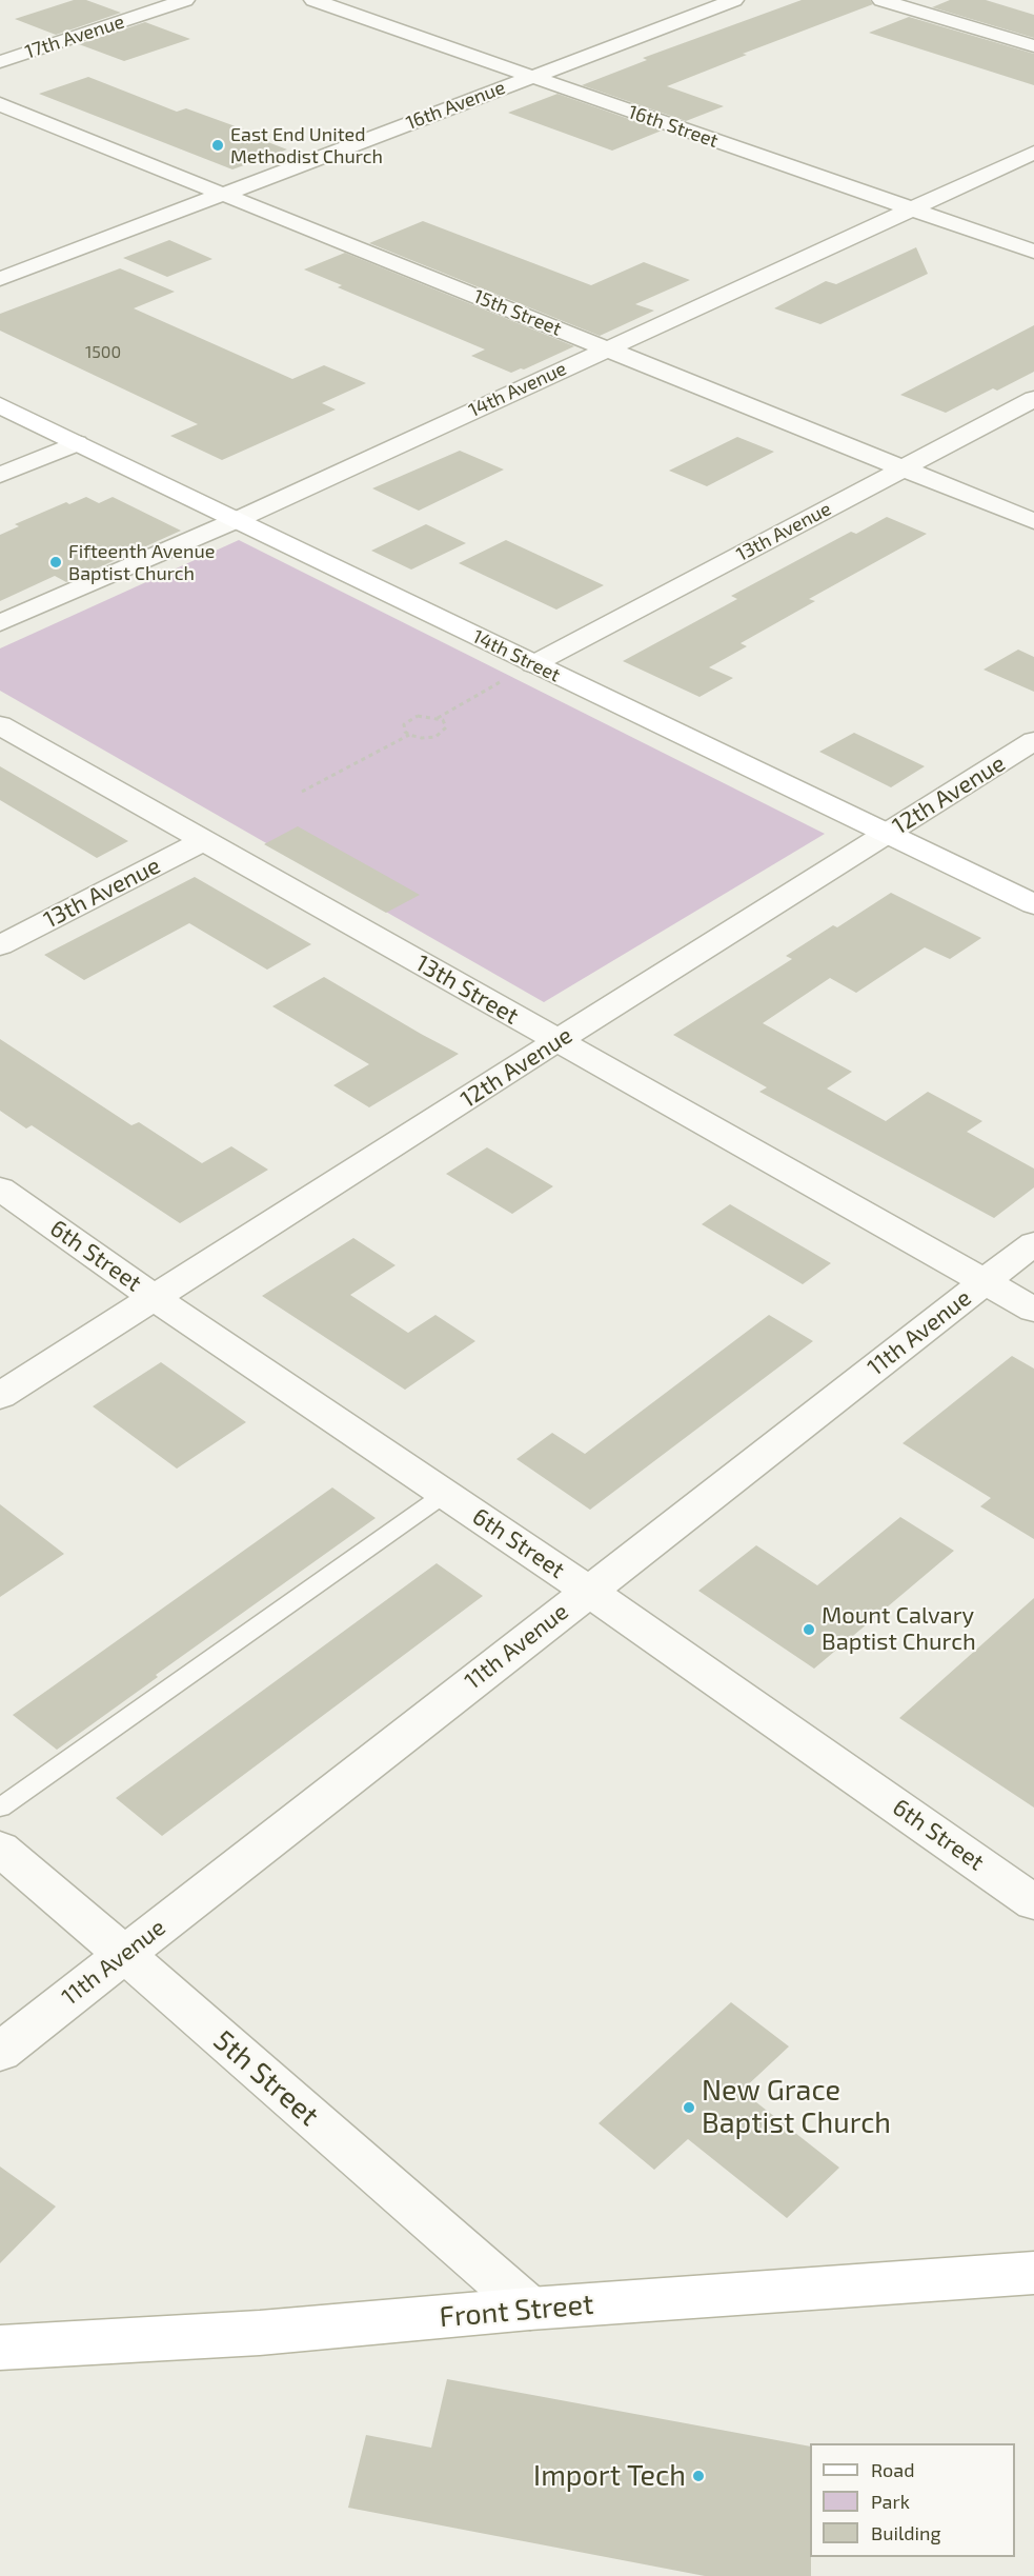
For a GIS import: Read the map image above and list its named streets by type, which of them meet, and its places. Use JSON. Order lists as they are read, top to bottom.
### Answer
{
  "streets": {
    "main road": ["14th Street", "Front Street"],
    "street": [
      "17th Avenue",
      "16th Avenue",
      "16th Street",
      "15th Street",
      "14th Avenue",
      "13th Avenue",
      "12th Avenue",
      "13th Street",
      "6th Street",
      "11th Avenue",
      "5th Street"
    ]
  },
  "crossings": [
    ["16th Avenue", "16th Street"],
    ["16th Avenue", "15th Street"],
    ["16th Street", "14th Avenue"],
    ["15th Street", "14th Avenue"],
    ["15th Street", "13th Avenue"],
    ["14th Avenue", "14th Street"],
    ["13th Avenue", "14th Street"],
    ["13th Avenue", "13th Street"],
    ["14th Street", "12th Avenue"],
    ["12th Avenue", "13th Street"],
    ["12th Avenue", "6th Street"],
    ["13th Street", "11th Avenue"],
    ["6th Street", "11th Avenue"],
    ["11th Avenue", "5th Street"],
    ["5th Street", "Front Street"]
  ],
  "places": [
    "East End United Methodist Church",
    "Fifteenth Avenue Baptist Church",
    "Mount Calvary Baptist Church",
    "New Grace Baptist Church",
    "Import Tech"
  ],
  "house_numbers": ["1500"],
  "legend": ["Road", "Park", "Building"]
}
